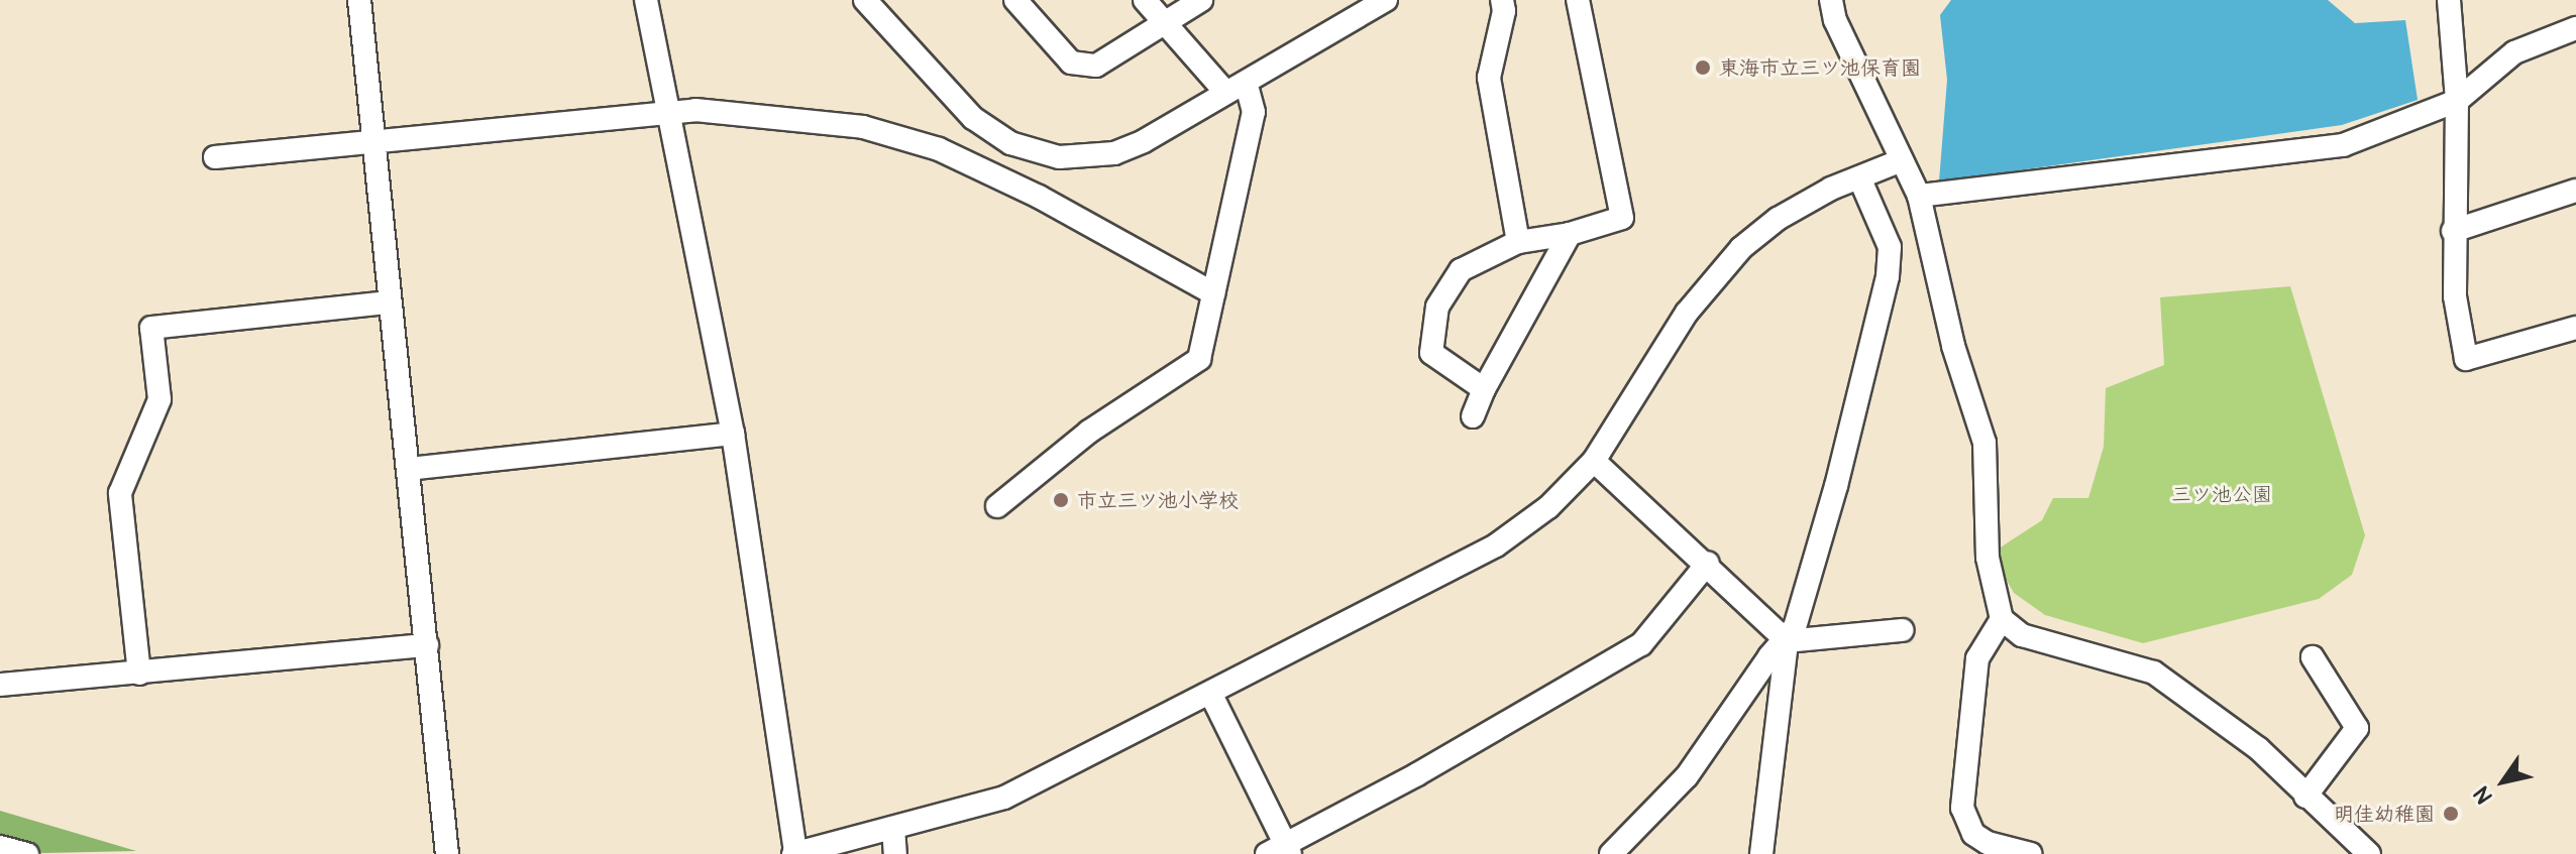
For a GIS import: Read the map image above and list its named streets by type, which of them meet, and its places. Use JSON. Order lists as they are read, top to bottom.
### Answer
{
  "parks": ["三ツ池公園"],
  "places": ["東海市立三ツ池保育園", "市立三ツ池小学校", "明佳幼稚園"],
  "north": "bottom left"
}
